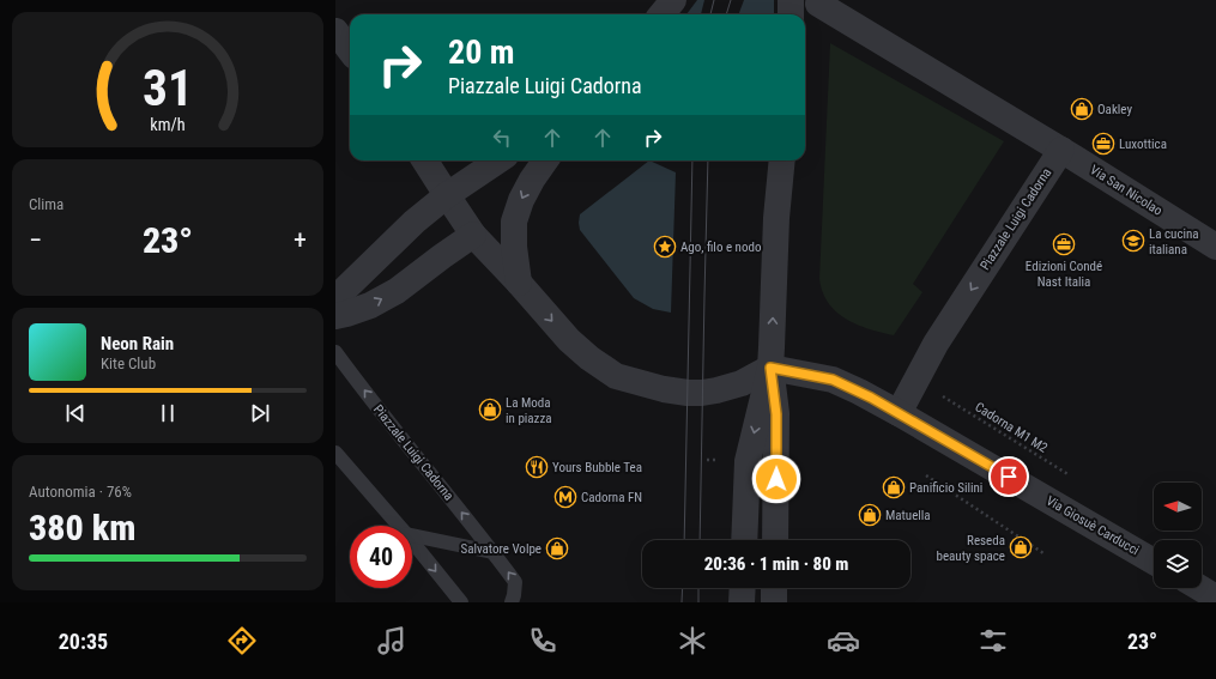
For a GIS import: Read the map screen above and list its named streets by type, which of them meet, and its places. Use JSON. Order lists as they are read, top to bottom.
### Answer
{
  "streets": {
    "street": ["Via San Nicolao", "Piazzale Luigi Cadorna", "Via Giosuè Carducci"],
    "path": ["Cadorna M1 M2"]
  },
  "crossings": [
    ["Via San Nicolao", "Piazzale Luigi Cadorna"],
    ["Piazzale Luigi Cadorna", "Via Giosuè Carducci"]
  ],
  "places": {
    "shop": [
      "Oakley",
      "La Moda in piazza",
      "Panificio Silini",
      "Matuella",
      "Reseda beauty space",
      "Salvatore Volpe"
    ],
    "office": ["Luxottica", "Edizioni Condé Nast Italia"],
    "school or university": ["La cucina italiana"],
    "place": ["Ago, filo e nodo"],
    "restaurant": ["Yours Bubble Tea"],
    "metro station": ["Cadorna FN"]
  },
  "north": "left",
  "page": {
    "turn": ["20 m", "Piazzale Luigi Cadorna"],
    "tile": [
      "Clima",
      ["Autonomia · 76%", "380 km"]
    ],
    "heat": ["−", "23°", "+"],
    "song": ["Neon Rain", "Kite Club"],
    "limit": "40",
    "trip": "20:36 · 1 min · 80 m",
    "tabs": ["20:35", "23°"],
    "gauge": ["31", "km/h"]
  }
}
